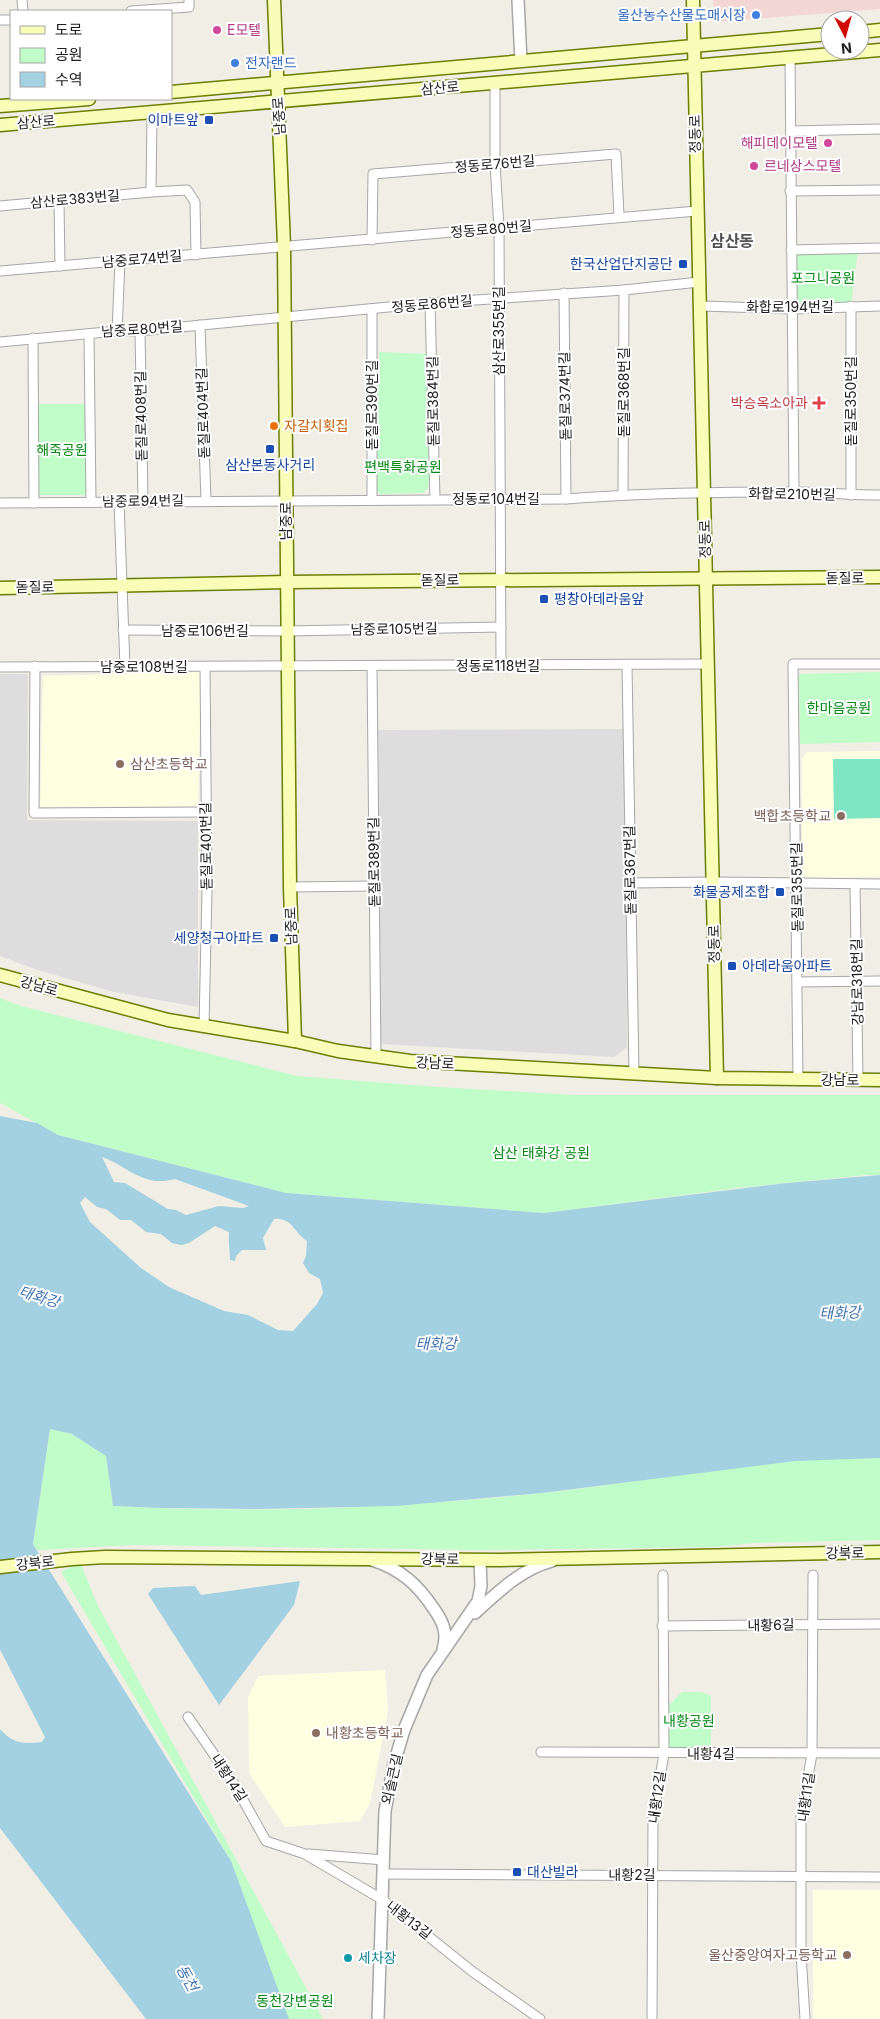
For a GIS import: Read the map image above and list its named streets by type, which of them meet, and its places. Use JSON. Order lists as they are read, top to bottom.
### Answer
{
  "streets": {
    "main road": [
      "삼산로",
      "남중로",
      "정동로",
      "돋질로",
      "강남로",
      "강북로"
    ],
    "street": [
      "정동로76번길",
      "삼산로383번길",
      "정동로80번길",
      "남중로74번길",
      "정동로86번길",
      "화합로194번길",
      "남중로80번길",
      "삼산로355번길",
      "돋질로368번길",
      "돋질로374번길",
      "돋질로384번길",
      "돋질로350번길",
      "돋질로390번길",
      "돋질로404번길",
      "돋질로408번길",
      "화합로210번길",
      "정동로104번길",
      "남중로94번길",
      "남중로105번길",
      "남중로106번길",
      "정동로118번길",
      "남중로108번길",
      "돋질로401번길",
      "돋질로389번길",
      "돋질로367번길",
      "돋질로355번길",
      "강남로318번길",
      "내황6길",
      "내황4길",
      "내황14길",
      "외솔큰길",
      "내황12길",
      "내황11길",
      "내황2길",
      "내황13길"
    ]
  },
  "crossings": [
    ["삼산로", "남중로"],
    ["삼산로", "정동로"],
    ["삼산로", "삼산로355번길"],
    ["남중로", "정동로80번길"],
    ["남중로", "남중로74번길"],
    ["남중로", "정동로86번길"],
    ["남중로", "남중로80번길"],
    ["남중로", "정동로104번길"],
    ["남중로", "남중로94번길"],
    ["남중로", "돋질로"],
    ["남중로", "남중로105번길"],
    ["남중로", "남중로106번길"],
    ["남중로", "정동로118번길"],
    ["남중로", "남중로108번길"],
    ["남중로", "강남로"],
    ["정동로", "정동로80번길"],
    ["정동로", "정동로86번길"],
    ["정동로", "화합로194번길"],
    ["정동로", "화합로210번길"],
    ["정동로", "정동로104번길"],
    ["정동로", "돋질로"],
    ["정동로", "정동로118번길"],
    ["정동로", "강남로"],
    ["정동로76번길", "정동로80번길"],
    ["정동로76번길", "삼산로355번길"],
    ["삼산로383번길", "남중로74번길"],
    ["정동로80번길", "남중로74번길"],
    ["정동로80번길", "삼산로355번길"],
    ["정동로86번길", "남중로80번길"],
    ["정동로86번길", "삼산로355번길"],
    ["정동로86번길", "돋질로368번길"],
    ["정동로86번길", "돋질로374번길"],
    ["정동로86번길", "돋질로384번길"],
    ["정동로86번길", "돋질로390번길"],
    ["화합로194번길", "돋질로350번길"],
    ["남중로80번길", "돋질로404번길"],
    ["남중로80번길", "돋질로408번길"],
    ["삼산로355번길", "정동로104번길"],
    ["삼산로355번길", "돋질로"],
    ["삼산로355번길", "남중로105번길"],
    ["삼산로355번길", "정동로118번길"],
    ["돋질로368번길", "정동로104번길"],
    ["돋질로374번길", "정동로104번길"],
    ["돋질로384번길", "정동로104번길"],
    ["돋질로350번길", "화합로210번길"],
    ["돋질로390번길", "정동로104번길"],
    ["돋질로404번길", "남중로94번길"],
    ["돋질로408번길", "남중로94번길"],
    ["화합로210번길", "정동로104번길"],
    ["정동로104번길", "남중로94번길"],
    ["남중로105번길", "남중로106번길"],
    ["정동로118번길", "남중로108번길"],
    ["정동로118번길", "돋질로389번길"],
    ["정동로118번길", "돋질로367번길"],
    ["남중로108번길", "돋질로401번길"],
    ["돋질로401번길", "강남로"],
    ["돋질로389번길", "강남로"],
    ["돋질로367번길", "강남로"],
    ["돋질로355번길", "강남로"],
    ["강남로318번길", "강남로"],
    ["강북로", "외솔큰길"],
    ["내황6길", "내황12길"],
    ["내황6길", "내황11길"],
    ["내황4길", "내황12길"],
    ["내황4길", "내황11길"],
    ["내황14길", "내황13길"],
    ["외솔큰길", "내황2길"],
    ["외솔큰길", "내황13길"],
    ["내황12길", "내황2길"],
    ["내황11길", "내황2길"]
  ],
  "districts": ["삼산동"],
  "water": ["태화강", "동천"],
  "parks": [
    "포그니공원",
    "해죽공원",
    "편백특화공원",
    "한마음공원",
    "삼산 태화강 공원",
    "내황공원",
    "동천강변공원"
  ],
  "places": {
    "other": [
      "울산농수산물도매시장",
      "E모텔",
      "전자랜드",
      "해피데이모텔",
      "르네상스모텔",
      "자갈치횟집",
      "삼산초등학교",
      "백합초등학교",
      "내황초등학교",
      "울산중앙여자고등학교",
      "세차장"
    ],
    "transit": [
      "이마트앞",
      "한국산업단지공단",
      "삼산본동사거리",
      "평창아데라움앞",
      "화물공제조합",
      "세양청구아파트",
      "아데라움아파트",
      "대산빌라"
    ],
    "health": ["박승옥소아과"]
  },
  "legend": ["도로", "공원", "수역"],
  "north": "bottom"
}
